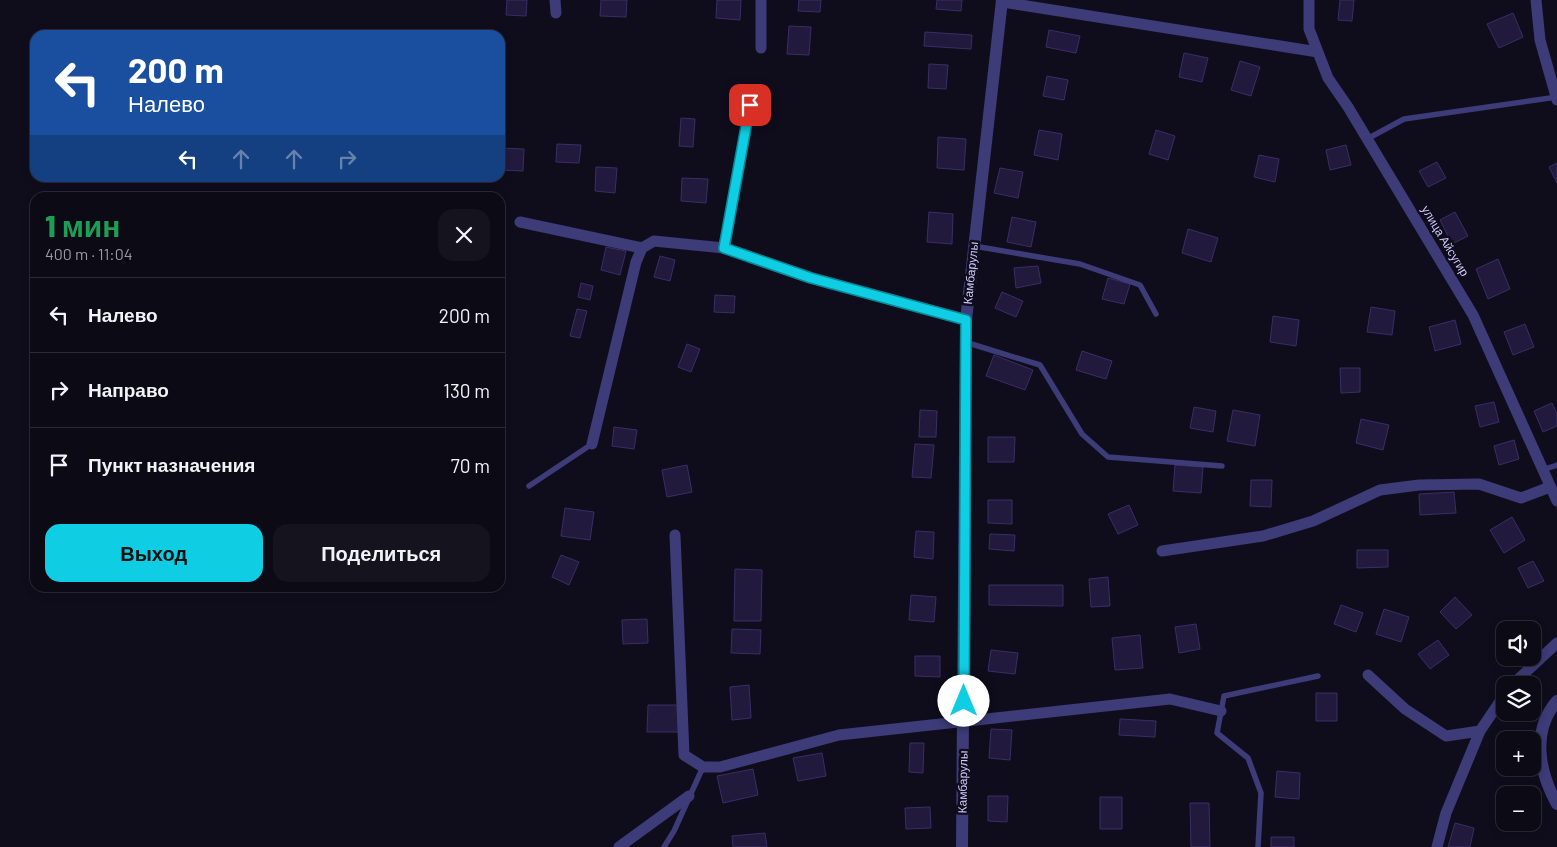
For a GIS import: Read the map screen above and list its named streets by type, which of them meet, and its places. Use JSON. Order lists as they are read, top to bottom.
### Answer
{
  "streets": {
    "street": ["улица Айсугир", "Камбарулы"]
  },
  "page": {
    "turn": ["200 m", "Налево"],
    "heading": ["1 мин", "400 m · 11:04"],
    "list": [
      {
        "name": "Налево",
        "value": "200 m"
      },
      {
        "name": "Направо",
        "value": "130 m"
      },
      {
        "name": "Пункт назначения",
        "value": "70 m"
      }
    ],
    "buttons": ["Выход", "Поделиться"],
    "map_buttons": ["+", "−"]
  }
}
